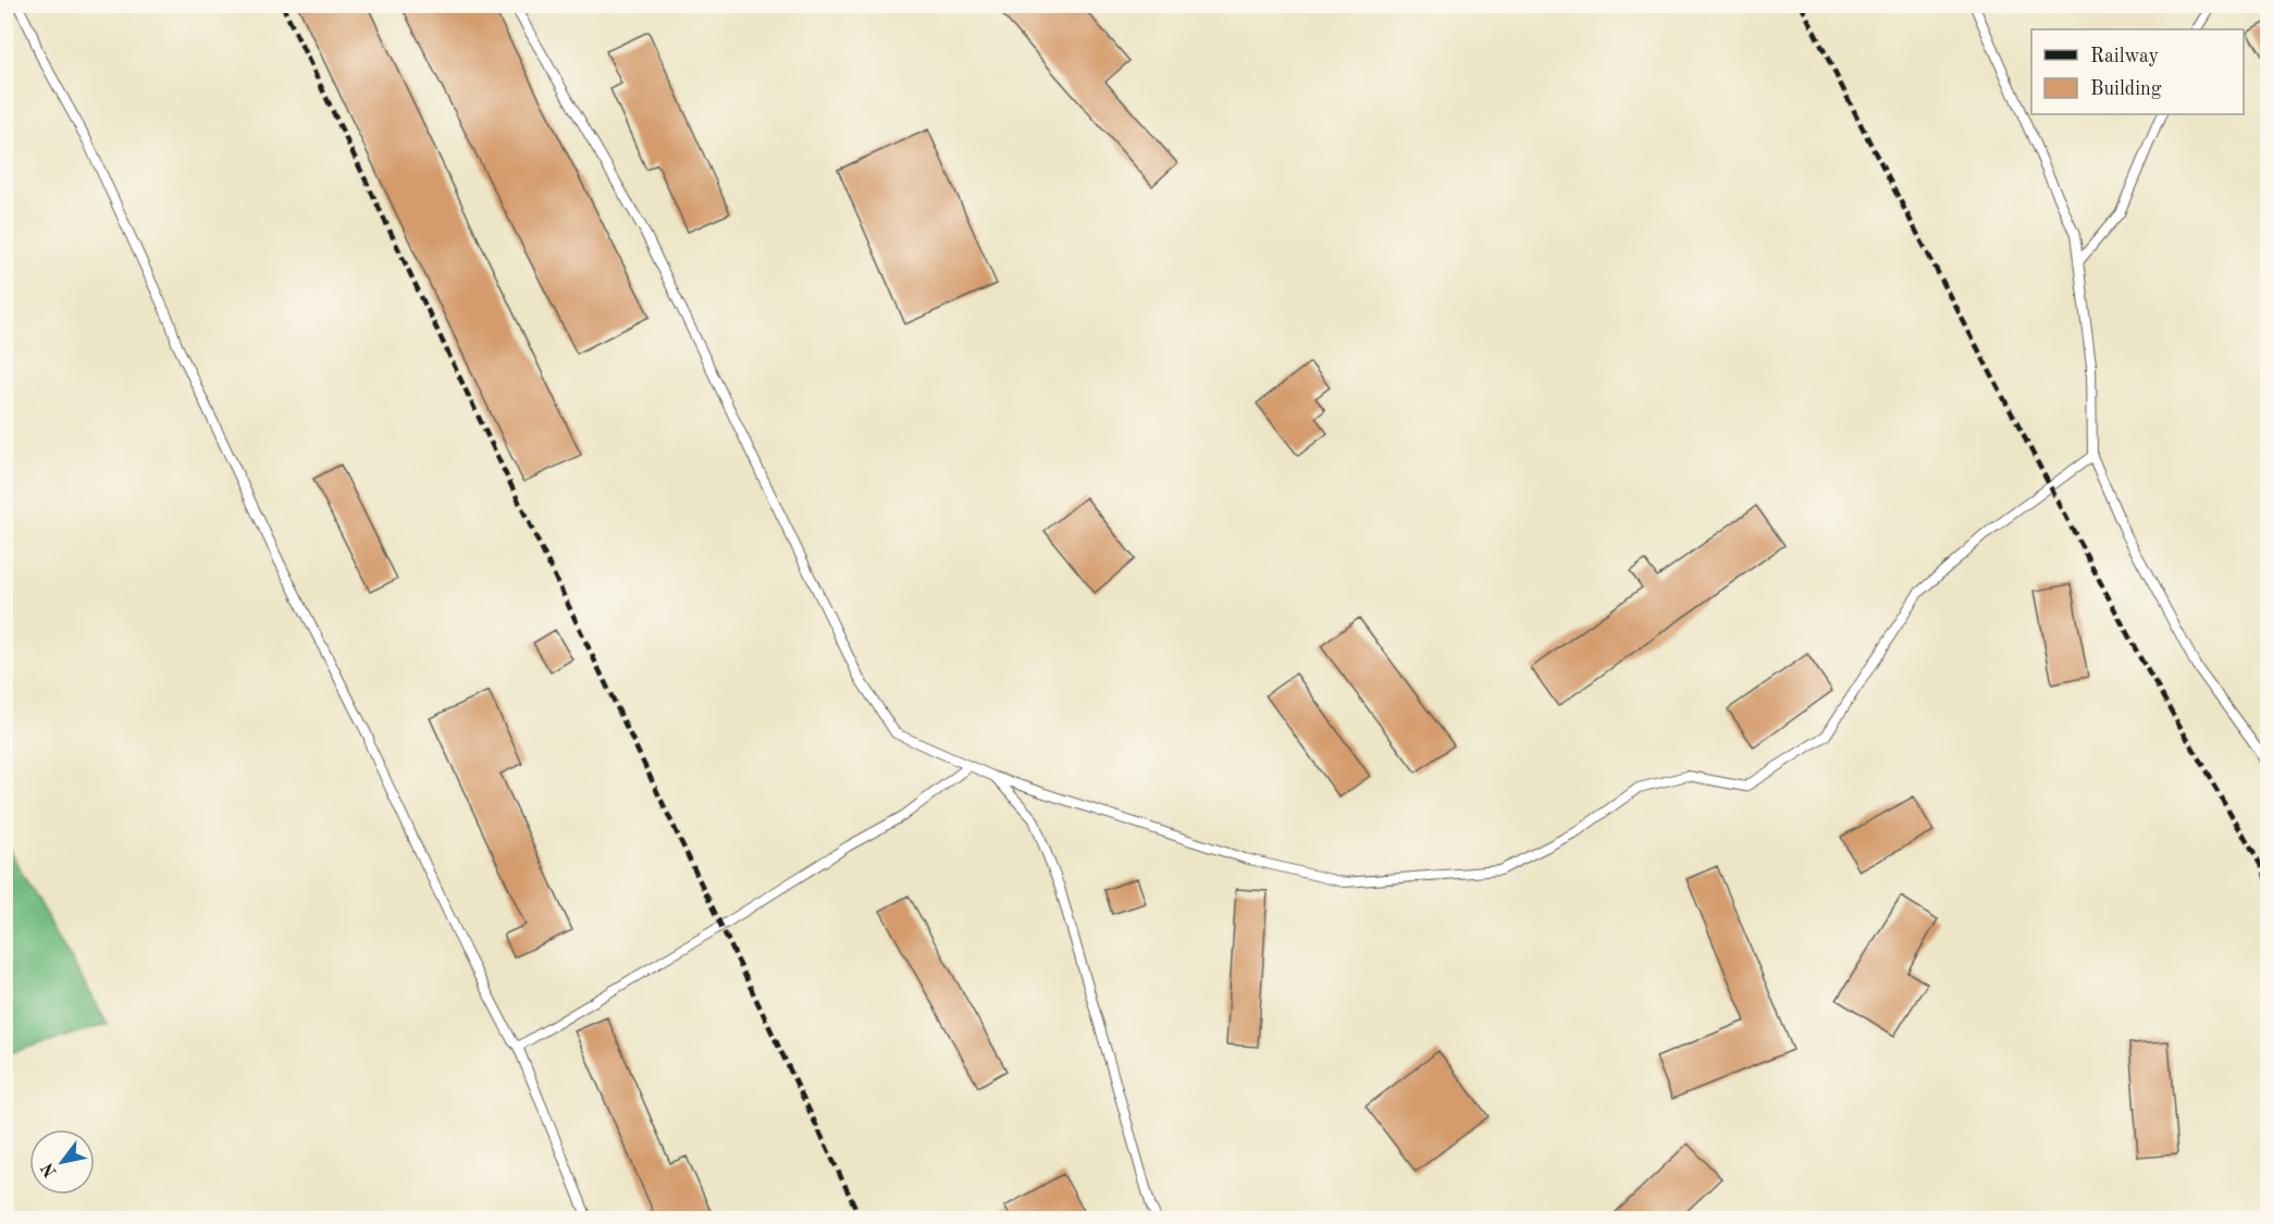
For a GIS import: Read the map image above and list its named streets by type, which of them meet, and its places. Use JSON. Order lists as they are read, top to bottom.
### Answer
{
  "legend": ["Railway", "Building"],
  "north": "bottom left"
}
